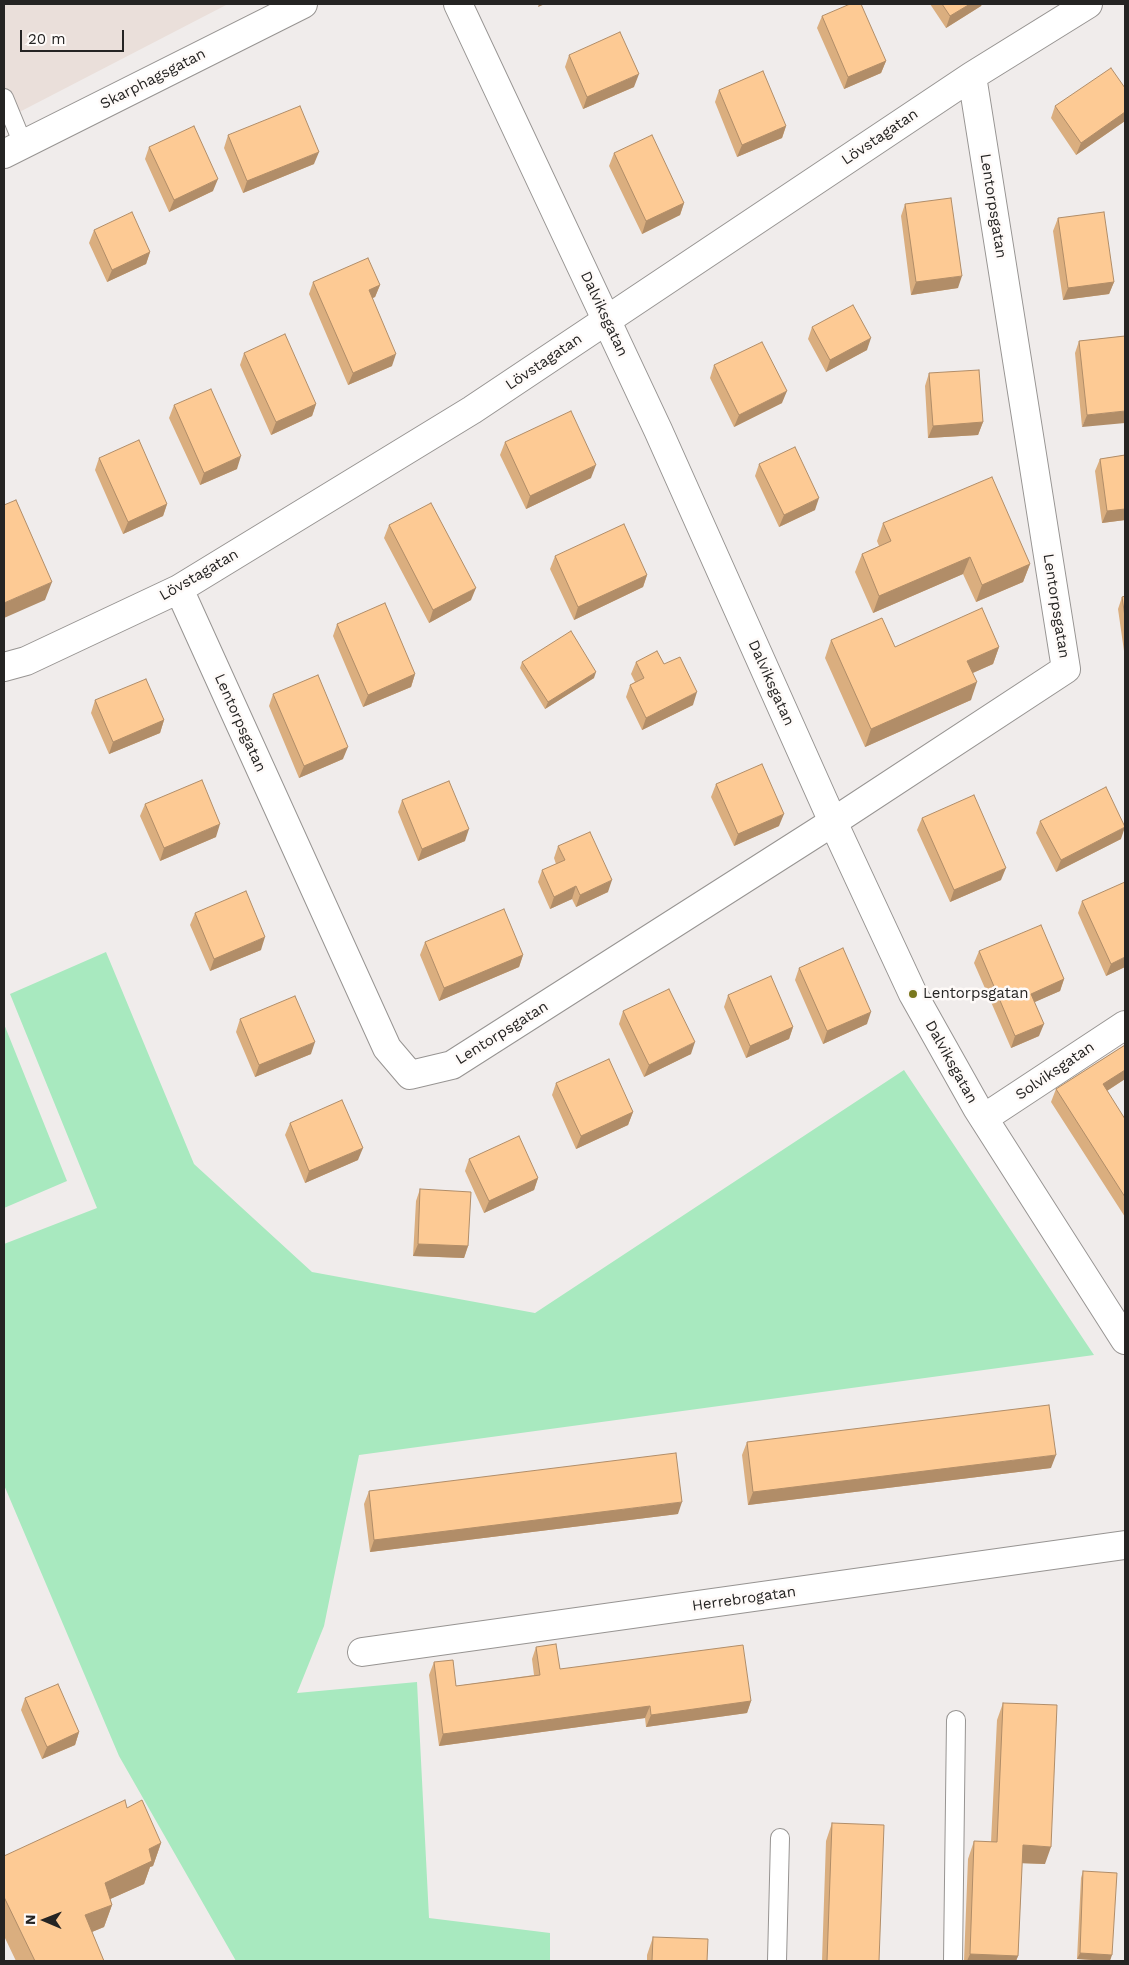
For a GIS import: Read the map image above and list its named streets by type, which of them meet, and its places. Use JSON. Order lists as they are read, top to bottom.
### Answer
{
  "streets": {
    "street": [
      "Skarphagsgatan",
      "Lövstagatan",
      "Lentorpsgatan",
      "Dalviksgatan",
      "Solviksgatan",
      "Herrebrogatan"
    ]
  },
  "crossings": [
    ["Lövstagatan", "Lentorpsgatan"],
    ["Lövstagatan", "Dalviksgatan"],
    ["Lentorpsgatan", "Dalviksgatan"],
    ["Dalviksgatan", "Solviksgatan"]
  ],
  "places": ["Lentorpsgatan"],
  "scale_bar": "20 m",
  "north": "left"
}
